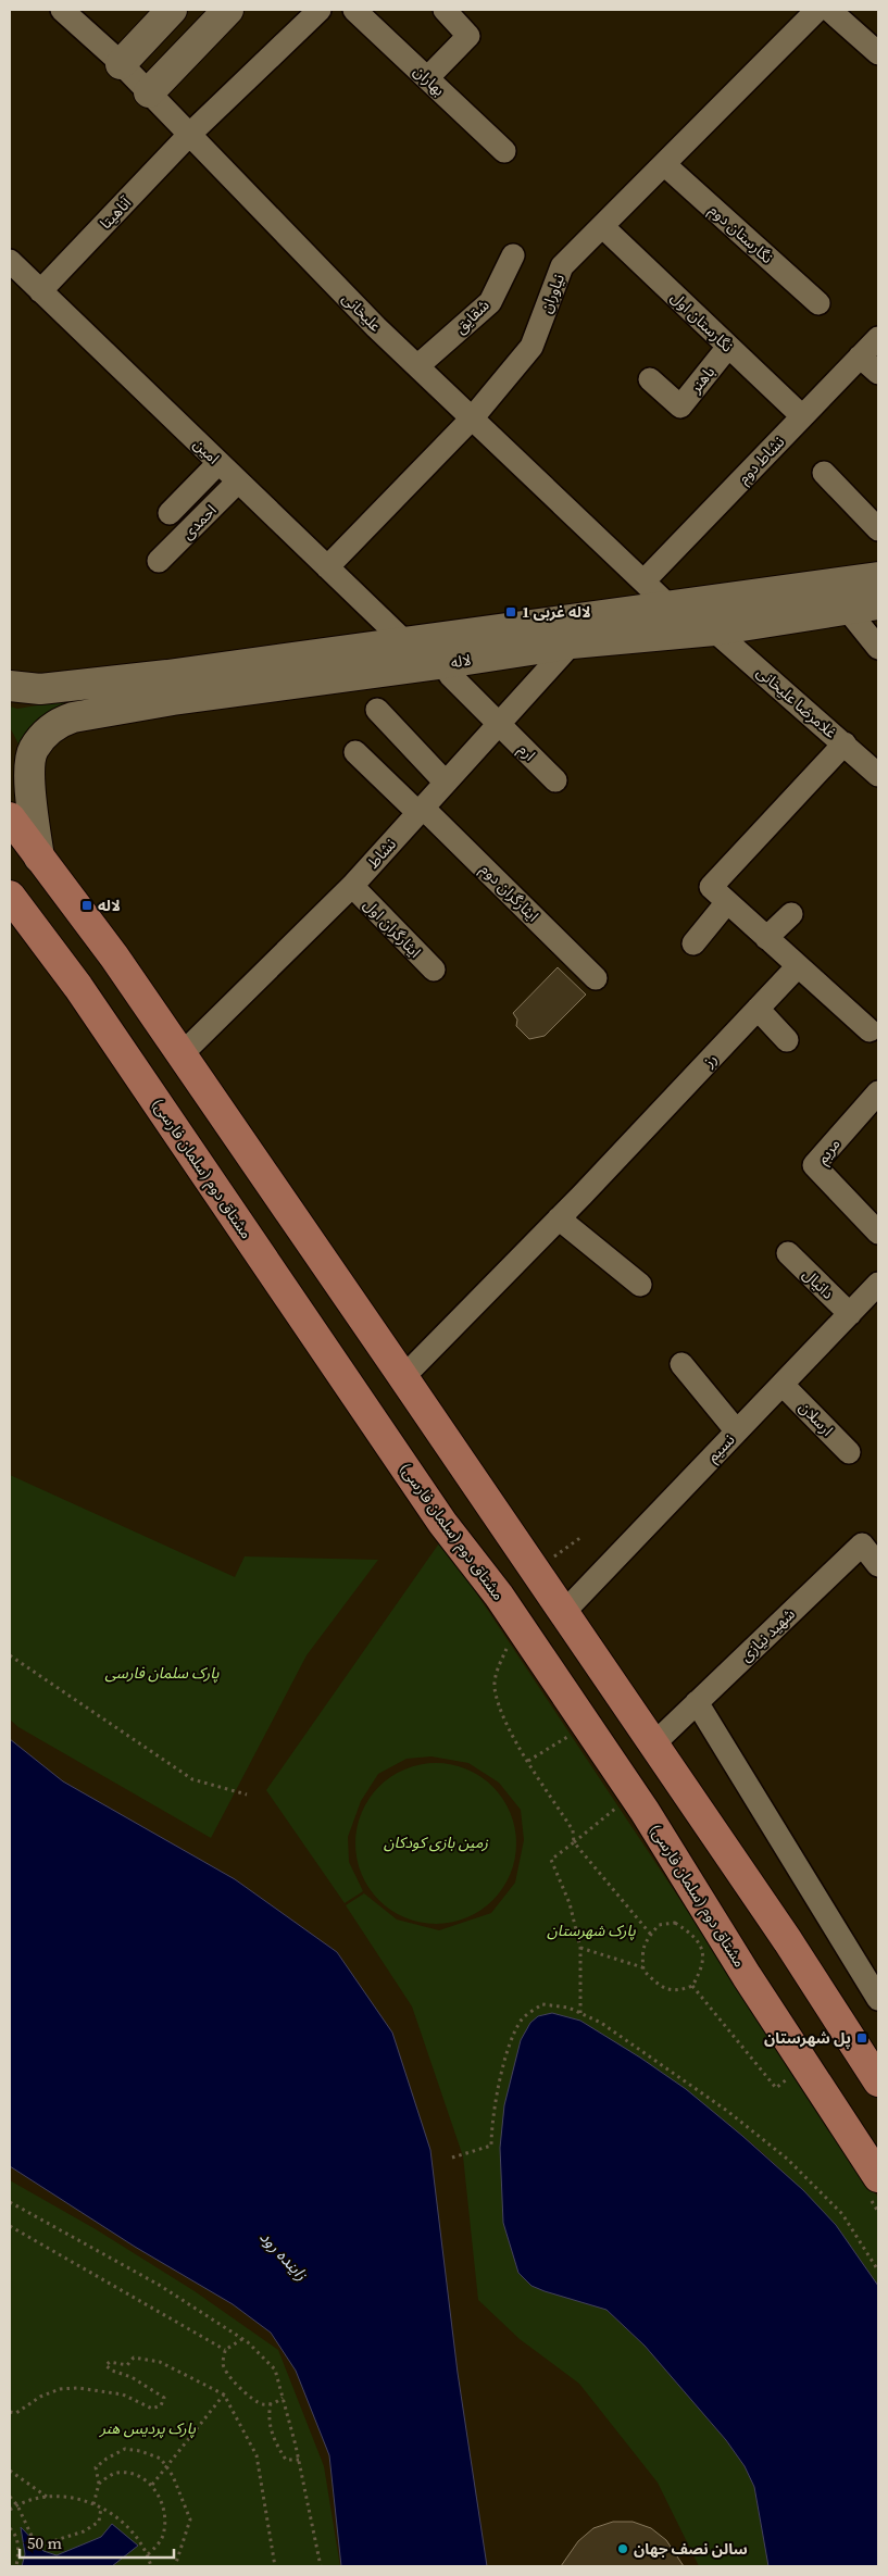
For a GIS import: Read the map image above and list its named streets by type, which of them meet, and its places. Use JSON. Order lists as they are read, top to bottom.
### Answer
{
  "streets": {
    "main road": ["لاله", "مشتاق دوم (سلمان فارسی)"],
    "street": [
      "بهاران",
      "آناهیتا",
      "نگارستان دوم",
      "نیاوران",
      "علیخانی",
      "شقایق",
      "نگارستان اول",
      "باهنر",
      "امین",
      "نشاط دوم",
      "احمدی",
      "غلامرضا علیخانی",
      "ارم",
      "نشاط",
      "ایثارگران دوم",
      "ایثارگران اول",
      "رز",
      "مریم",
      "دانیال",
      "ارسلان",
      "نسیم",
      "شهید نیازی"
    ]
  },
  "crossings": [
    ["آناهیتا", "علیخانی"],
    ["آناهیتا", "امین"],
    ["نگارستان دوم", "نیاوران"],
    ["نیاوران", "علیخانی"],
    ["نیاوران", "نگارستان اول"],
    ["نیاوران", "امین"],
    ["علیخانی", "شقایق"],
    ["علیخانی", "نشاط دوم"],
    ["علیخانی", "لاله"],
    ["نگارستان اول", "باهنر"],
    ["نگارستان اول", "نشاط دوم"],
    ["امین", "احمدی"],
    ["امین", "لاله"],
    ["لاله", "غلامرضا علیخانی"],
    ["لاله", "نشاط"],
    ["ارم", "نشاط"],
    ["نشاط", "ایثارگران دوم"],
    ["نشاط", "ایثارگران اول"],
    ["دانیال", "نسیم"],
    ["ارسلان", "نسیم"]
  ],
  "water": ["زاینده رود"],
  "parks": [
    "پارک سلمان فارسی",
    "زمین بازی کودکان",
    "پارک شهرستان",
    "پارک پردیس هنر"
  ],
  "places": {
    "transit": ["لاله غربی 1", "لاله", "پل شهرستان"],
    "other": ["سالن نصف جهان"]
  },
  "scale_bar": "50 m"
}
